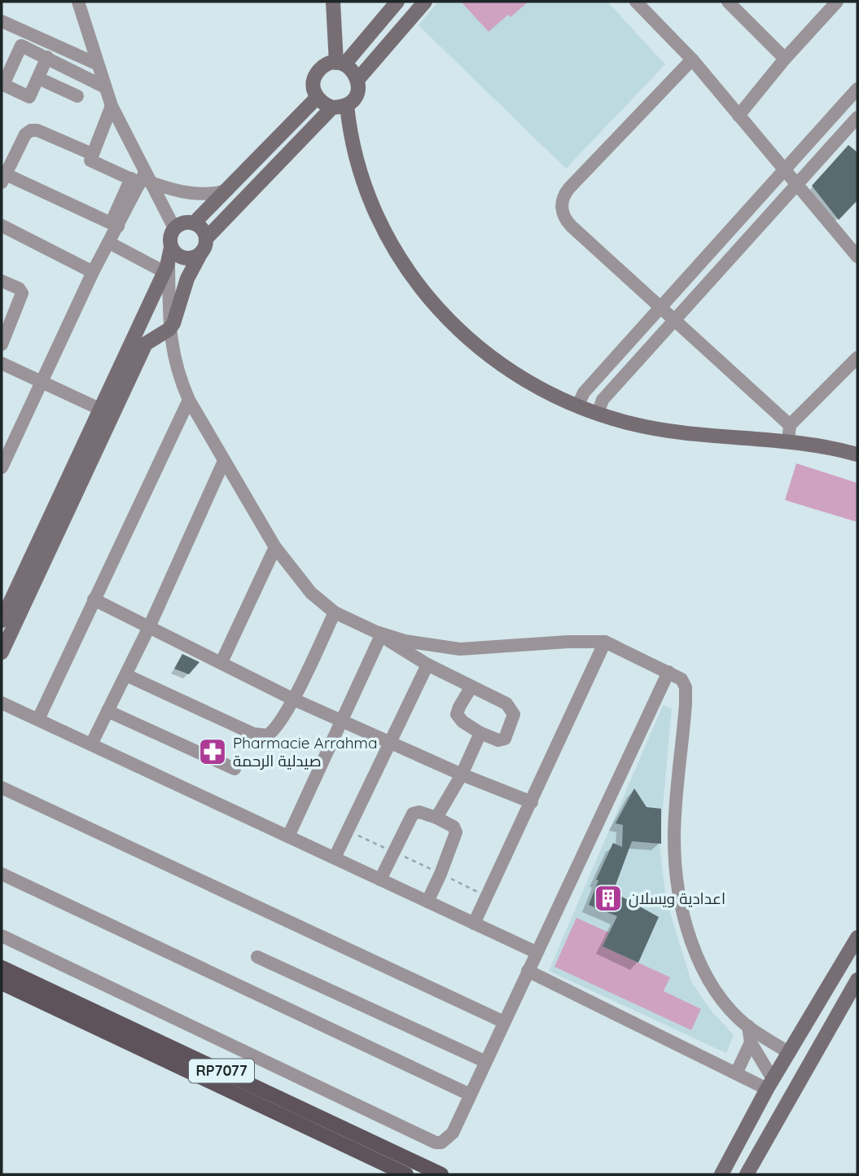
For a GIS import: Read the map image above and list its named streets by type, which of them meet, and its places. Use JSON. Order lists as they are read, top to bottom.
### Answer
{
  "streets": {
    "main road": ["RP7077"]
  },
  "places": {
    "pharmacy": ["Pharmacie Arrahma صيدلية الرحمة"],
    "building": ["اعدادية ويسلان"]
  }
}
